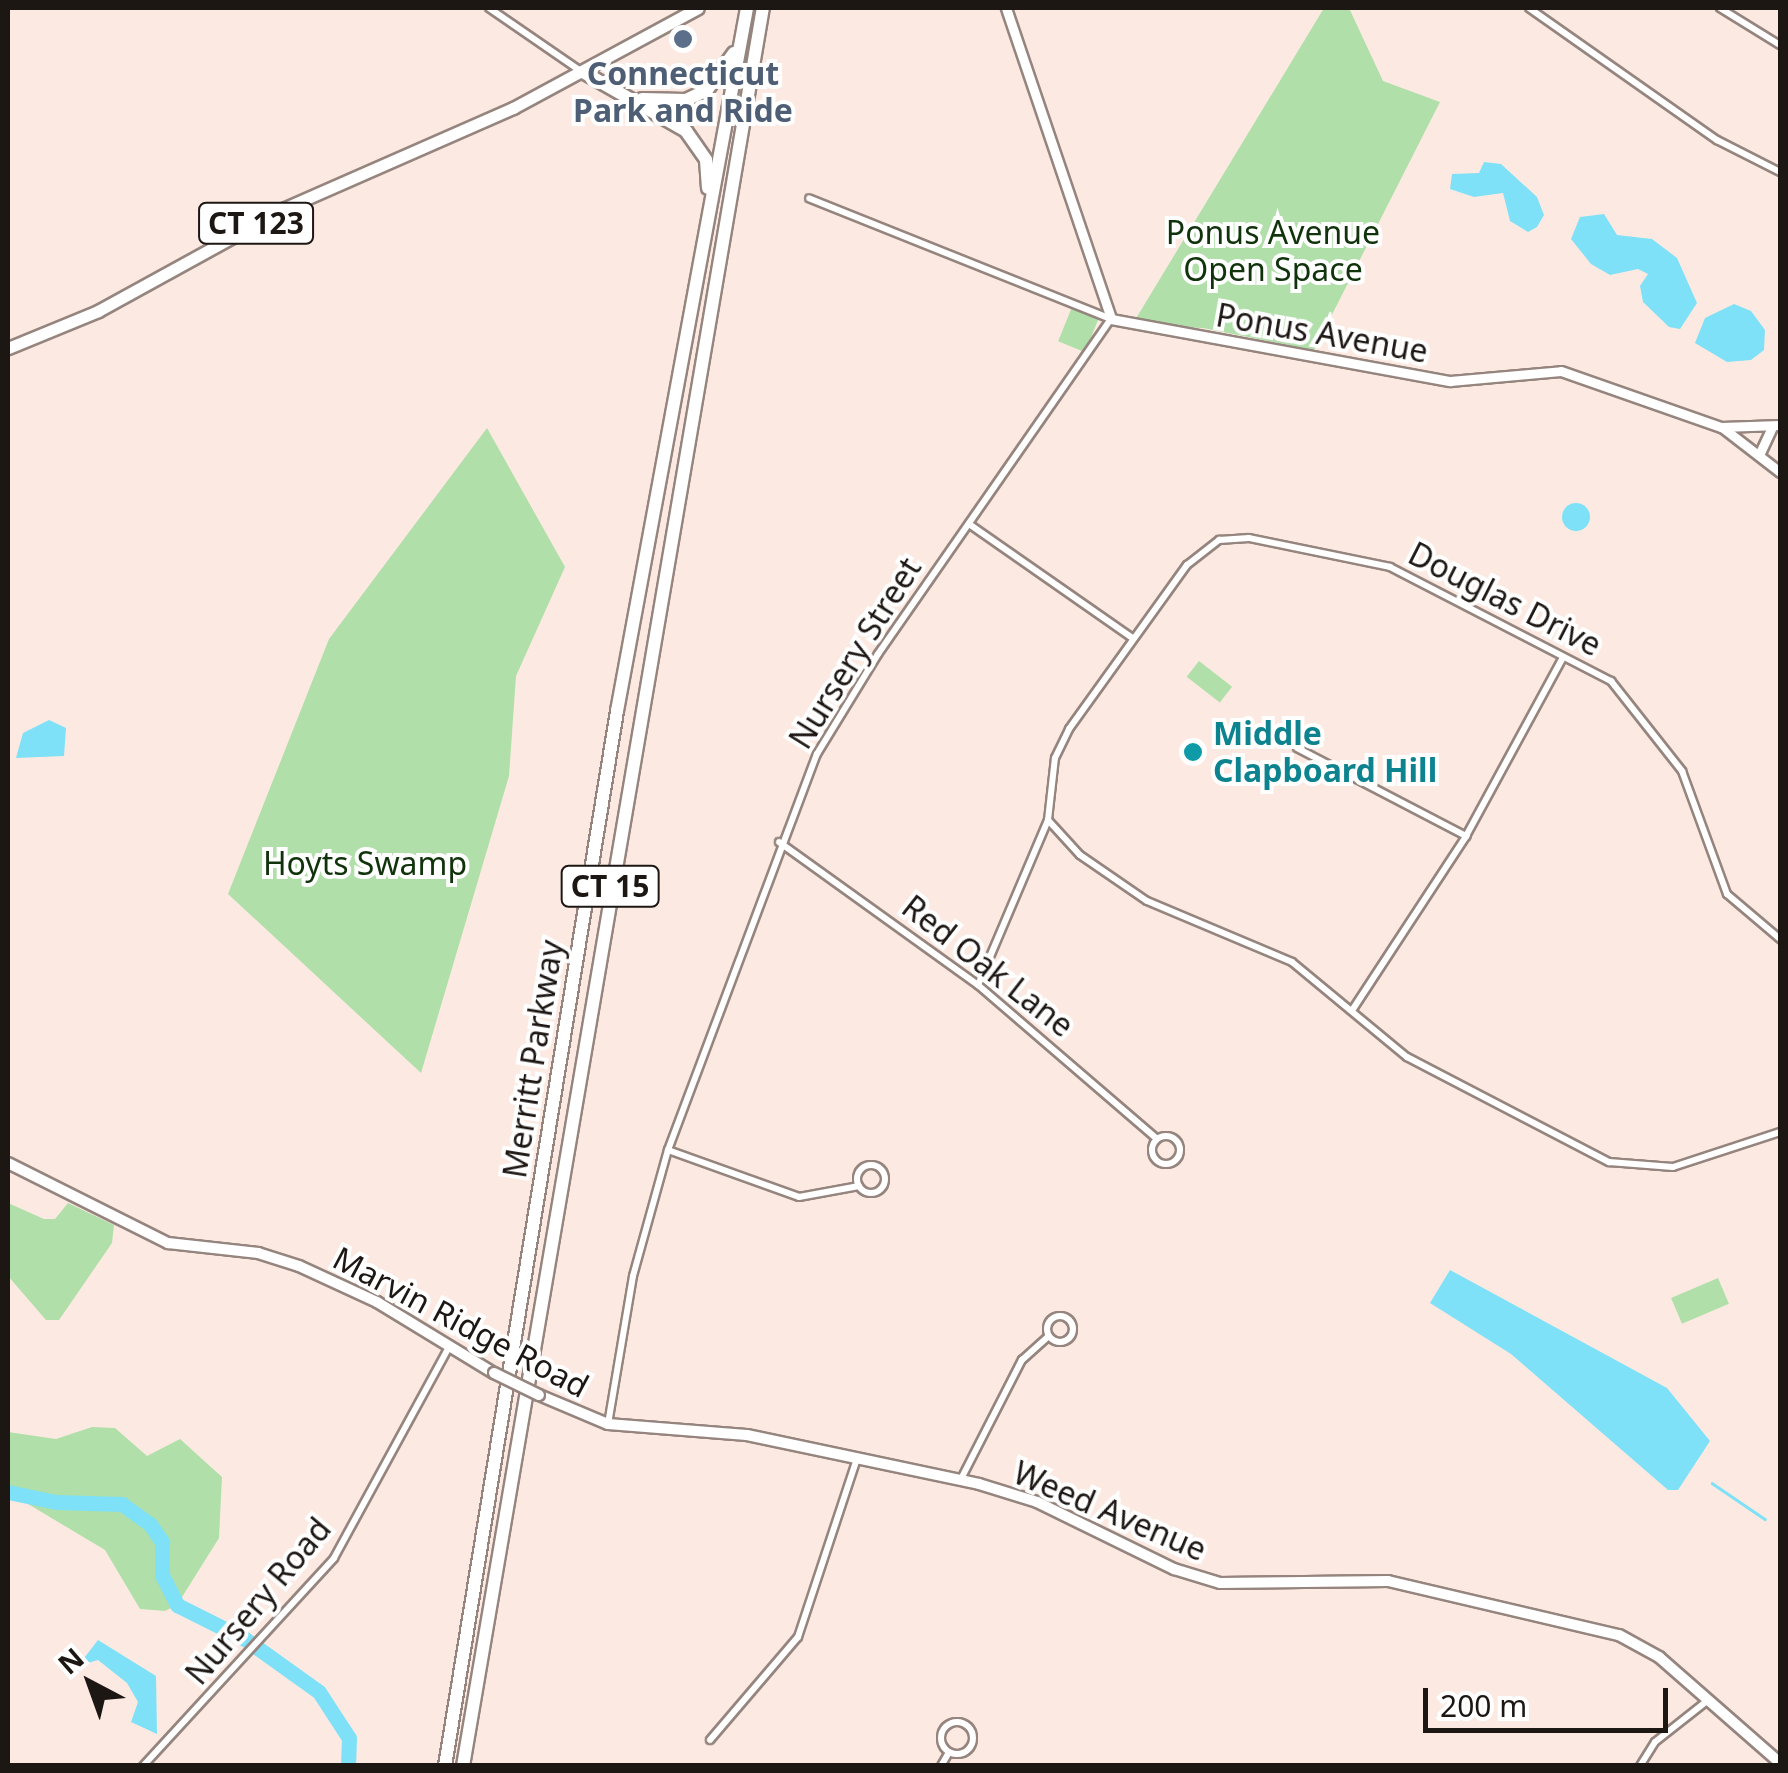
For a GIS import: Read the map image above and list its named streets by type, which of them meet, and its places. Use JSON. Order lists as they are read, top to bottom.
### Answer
{
  "streets": {
    "highway": ["CT 15", "Merritt Parkway"],
    "main road": ["CT 123", "Marvin Ridge Road", "Weed Avenue"],
    "street": [
      "Ponus Avenue",
      "Douglas Drive",
      "Nursery Street",
      "Red Oak Lane",
      "Nursery Road"
    ]
  },
  "crossings": [
    ["Ponus Avenue", "Nursery Street"],
    ["Douglas Drive", "Red Oak Lane"],
    ["Nursery Street", "Red Oak Lane"],
    ["Nursery Street", "Marvin Ridge Road"],
    ["Marvin Ridge Road", "Weed Avenue"],
    ["Marvin Ridge Road", "Nursery Road"]
  ],
  "parks": ["Ponus Avenue Open Space", "Hoyts Swamp"],
  "places": ["Connecticut Park and Ride", "Middle Clapboard Hill"],
  "scale_bar": "200 m",
  "north": "top left"
}
